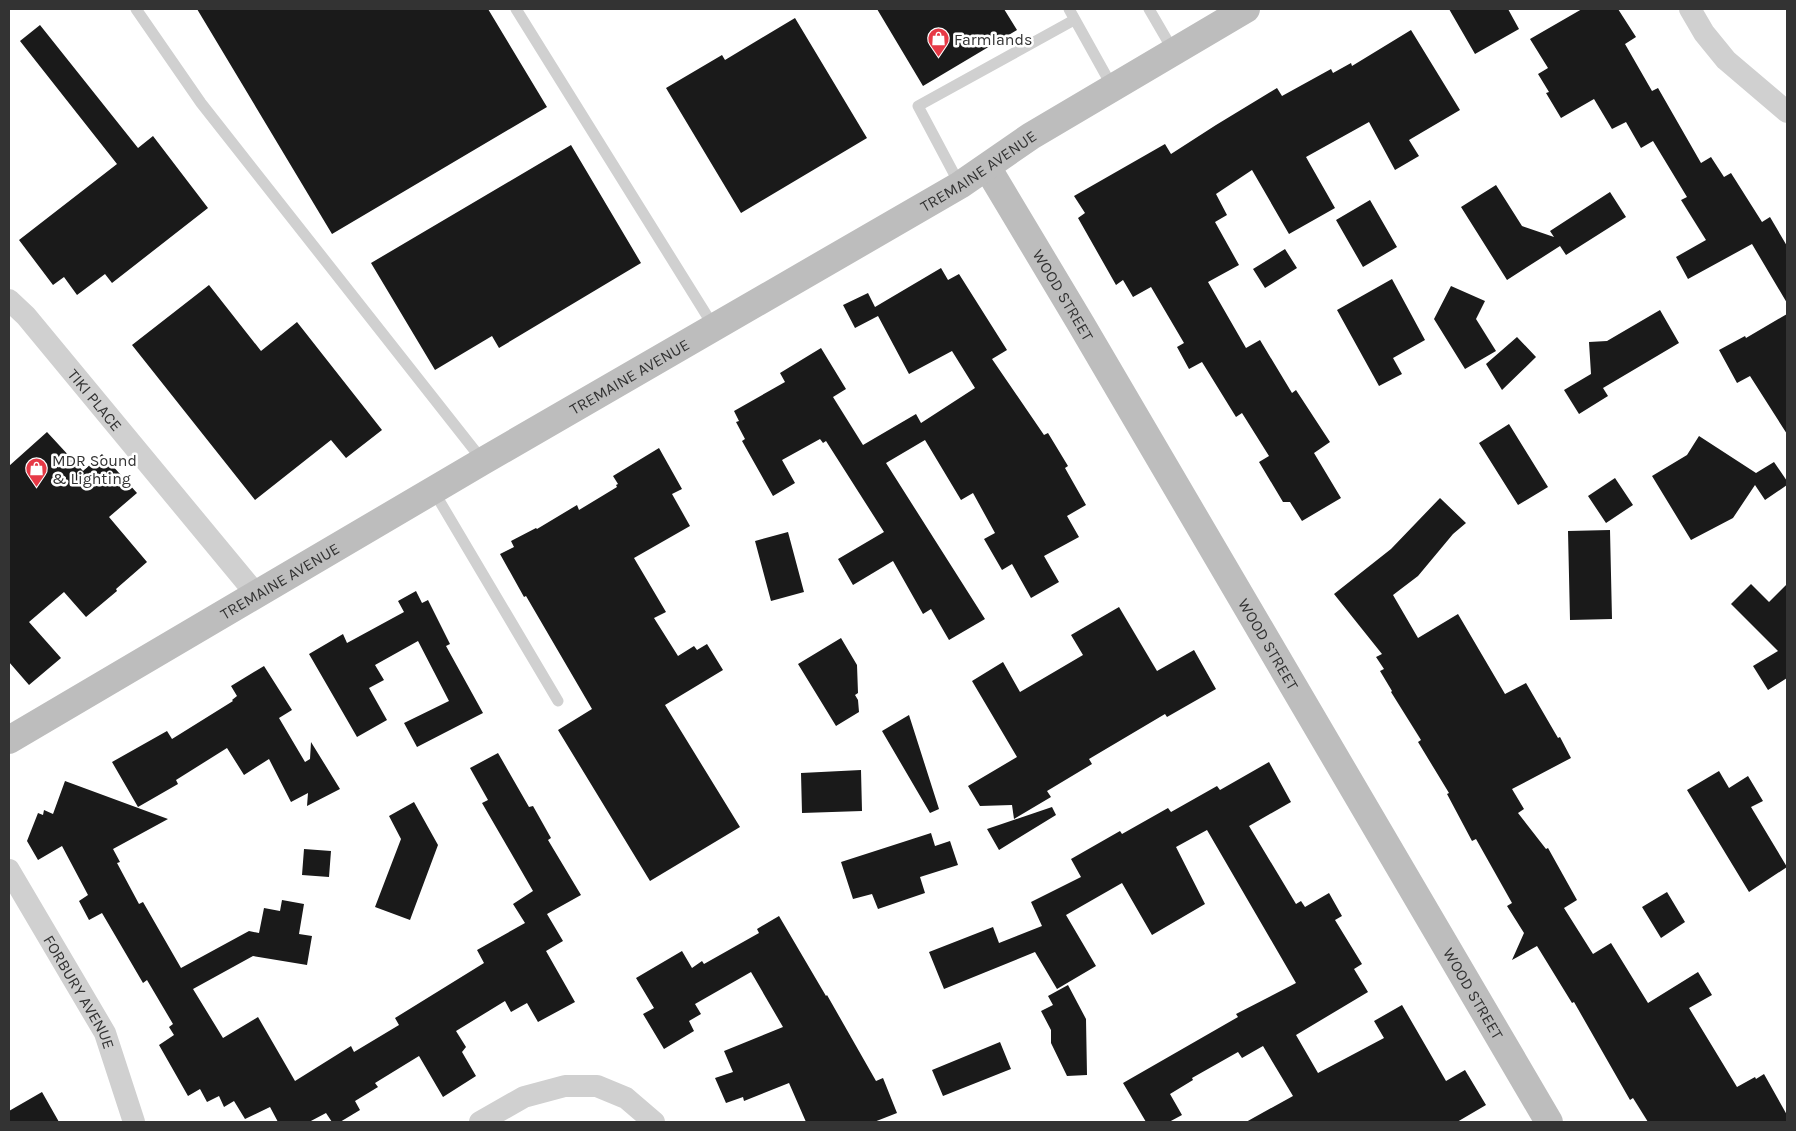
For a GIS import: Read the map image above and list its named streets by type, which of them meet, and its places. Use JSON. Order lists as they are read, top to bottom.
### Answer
{
  "streets": {
    "main road": ["TREMAINE AVENUE", "WOOD STREET"],
    "street": ["TIKI PLACE", "FORBURY AVENUE"]
  },
  "crossings": [
    ["TREMAINE AVENUE", "WOOD STREET"],
    ["TREMAINE AVENUE", "TIKI PLACE"]
  ],
  "places": {
    "shop": ["Farmlands", "MDR Sound & Lighting"]
  }
}
